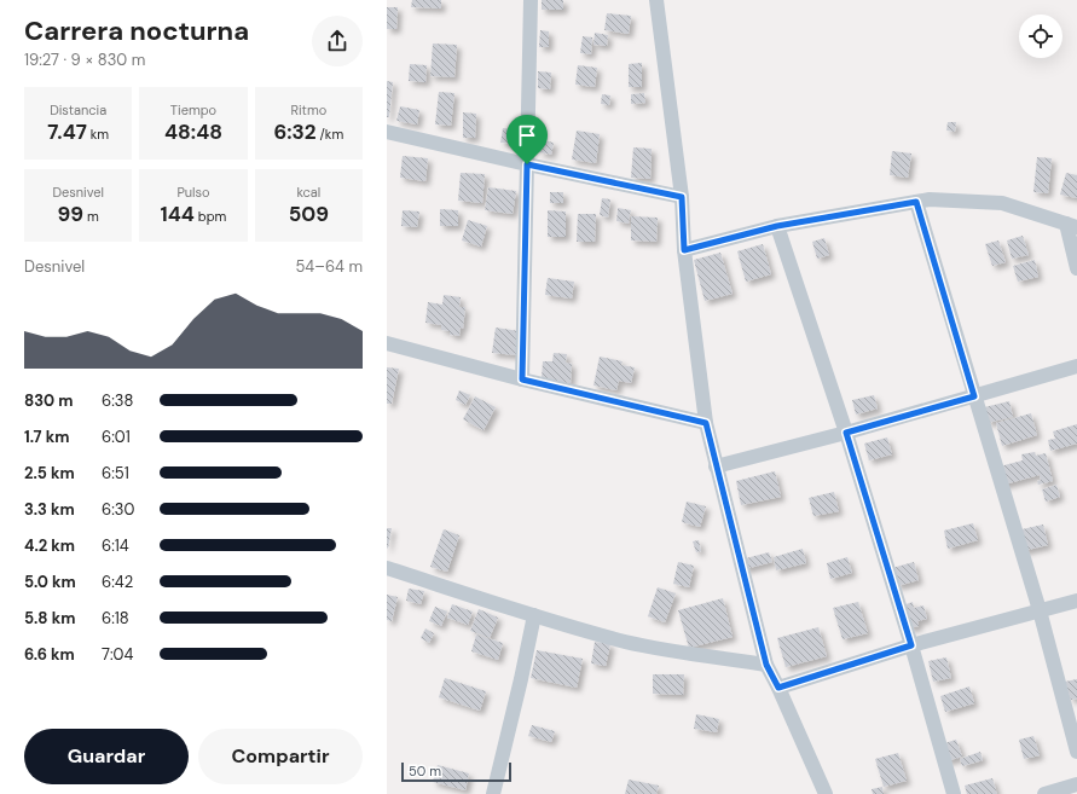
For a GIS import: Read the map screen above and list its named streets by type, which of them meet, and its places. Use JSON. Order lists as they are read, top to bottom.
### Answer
{
  "scale_bar": "50 m",
  "page": {
    "heading": ["Carrera nocturna", "19:27 · 9 × 830 m"],
    "stats": [
      ["Distancia", "7.47 km"],
      ["Tiempo", "48:48"],
      ["Ritmo", "6:32 /km"],
      ["Desnivel", "99 m"],
      ["Pulso", "144 bpm"],
      ["kcal", "509"]
    ],
    "chart": ["Desnivel", "54–64 m"],
    "list": [
      {
        "name": "830 m",
        "note": "6:38"
      },
      {
        "name": "1.7 km",
        "note": "6:01"
      },
      {
        "name": "2.5 km",
        "note": "6:51"
      },
      {
        "name": "3.3 km",
        "note": "6:30"
      },
      {
        "name": "4.2 km",
        "note": "6:14"
      },
      {
        "name": "5.0 km",
        "note": "6:42"
      },
      {
        "name": "5.8 km",
        "note": "6:18"
      },
      {
        "name": "6.6 km",
        "note": "7:04"
      }
    ],
    "buttons": ["Guardar", "Compartir"],
    "scale": "50 m"
  }
}
